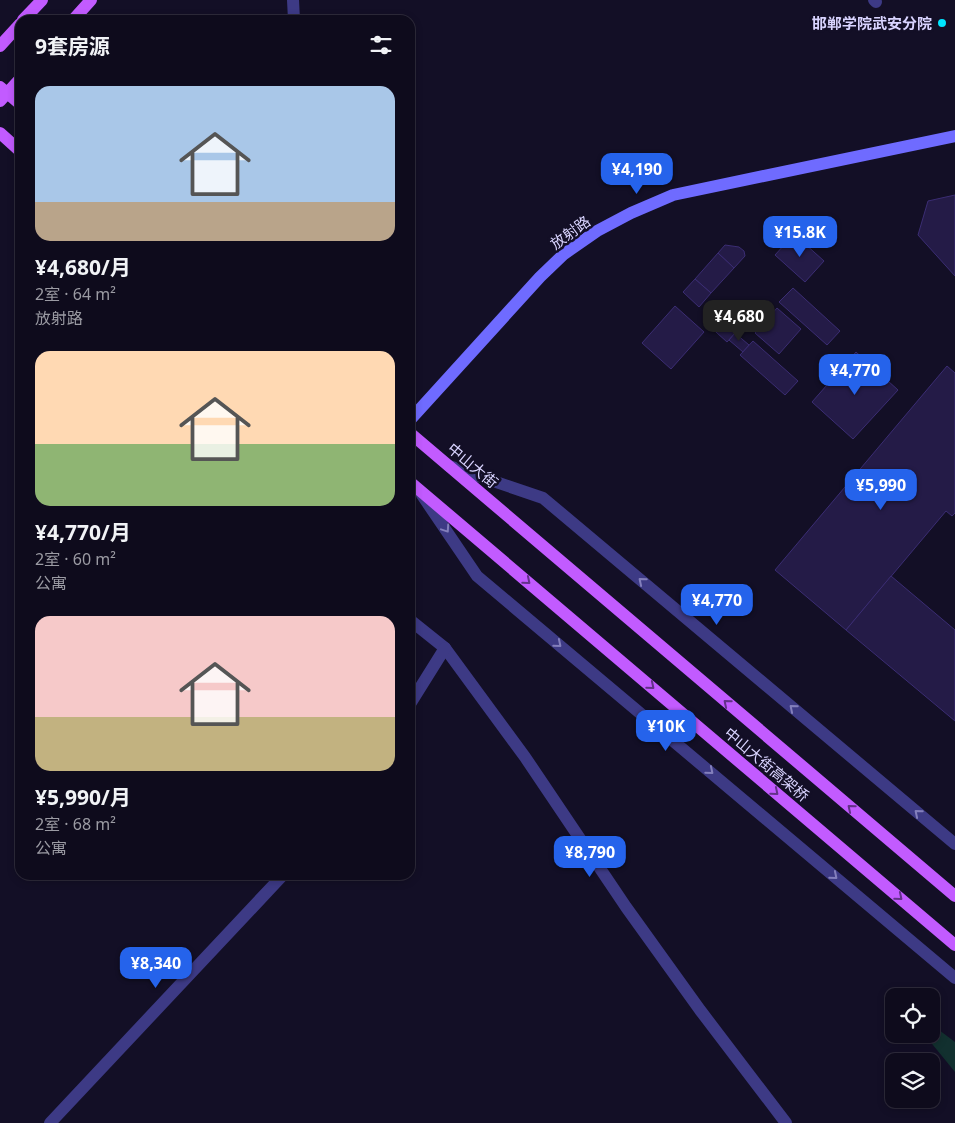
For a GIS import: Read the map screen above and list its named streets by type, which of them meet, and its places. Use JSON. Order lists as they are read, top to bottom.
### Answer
{
  "streets": {
    "main road": ["中山大街", "中山大街高架桥"],
    "street": ["放射路"]
  },
  "crossings": [
    ["中山大街", "中山大街高架桥"]
  ],
  "places": ["邯郸学院武安分院"],
  "page": {
    "heading": "9套房源",
    "list": [
      {
        "name": "¥4,680/月",
        "note": "2室 · 64 m² · 放射路"
      },
      {
        "name": "¥4,770/月",
        "note": "2室 · 60 m² · 公寓"
      },
      {
        "name": "¥5,990/月",
        "note": "2室 · 68 m² · 公寓"
      }
    ],
    "price": [
      "¥4,190",
      "¥15.8K",
      "¥4,680",
      "¥4,770",
      "¥5,990",
      "¥4,770",
      "¥10K",
      "¥8,790",
      "¥8,340"
    ]
  }
}
